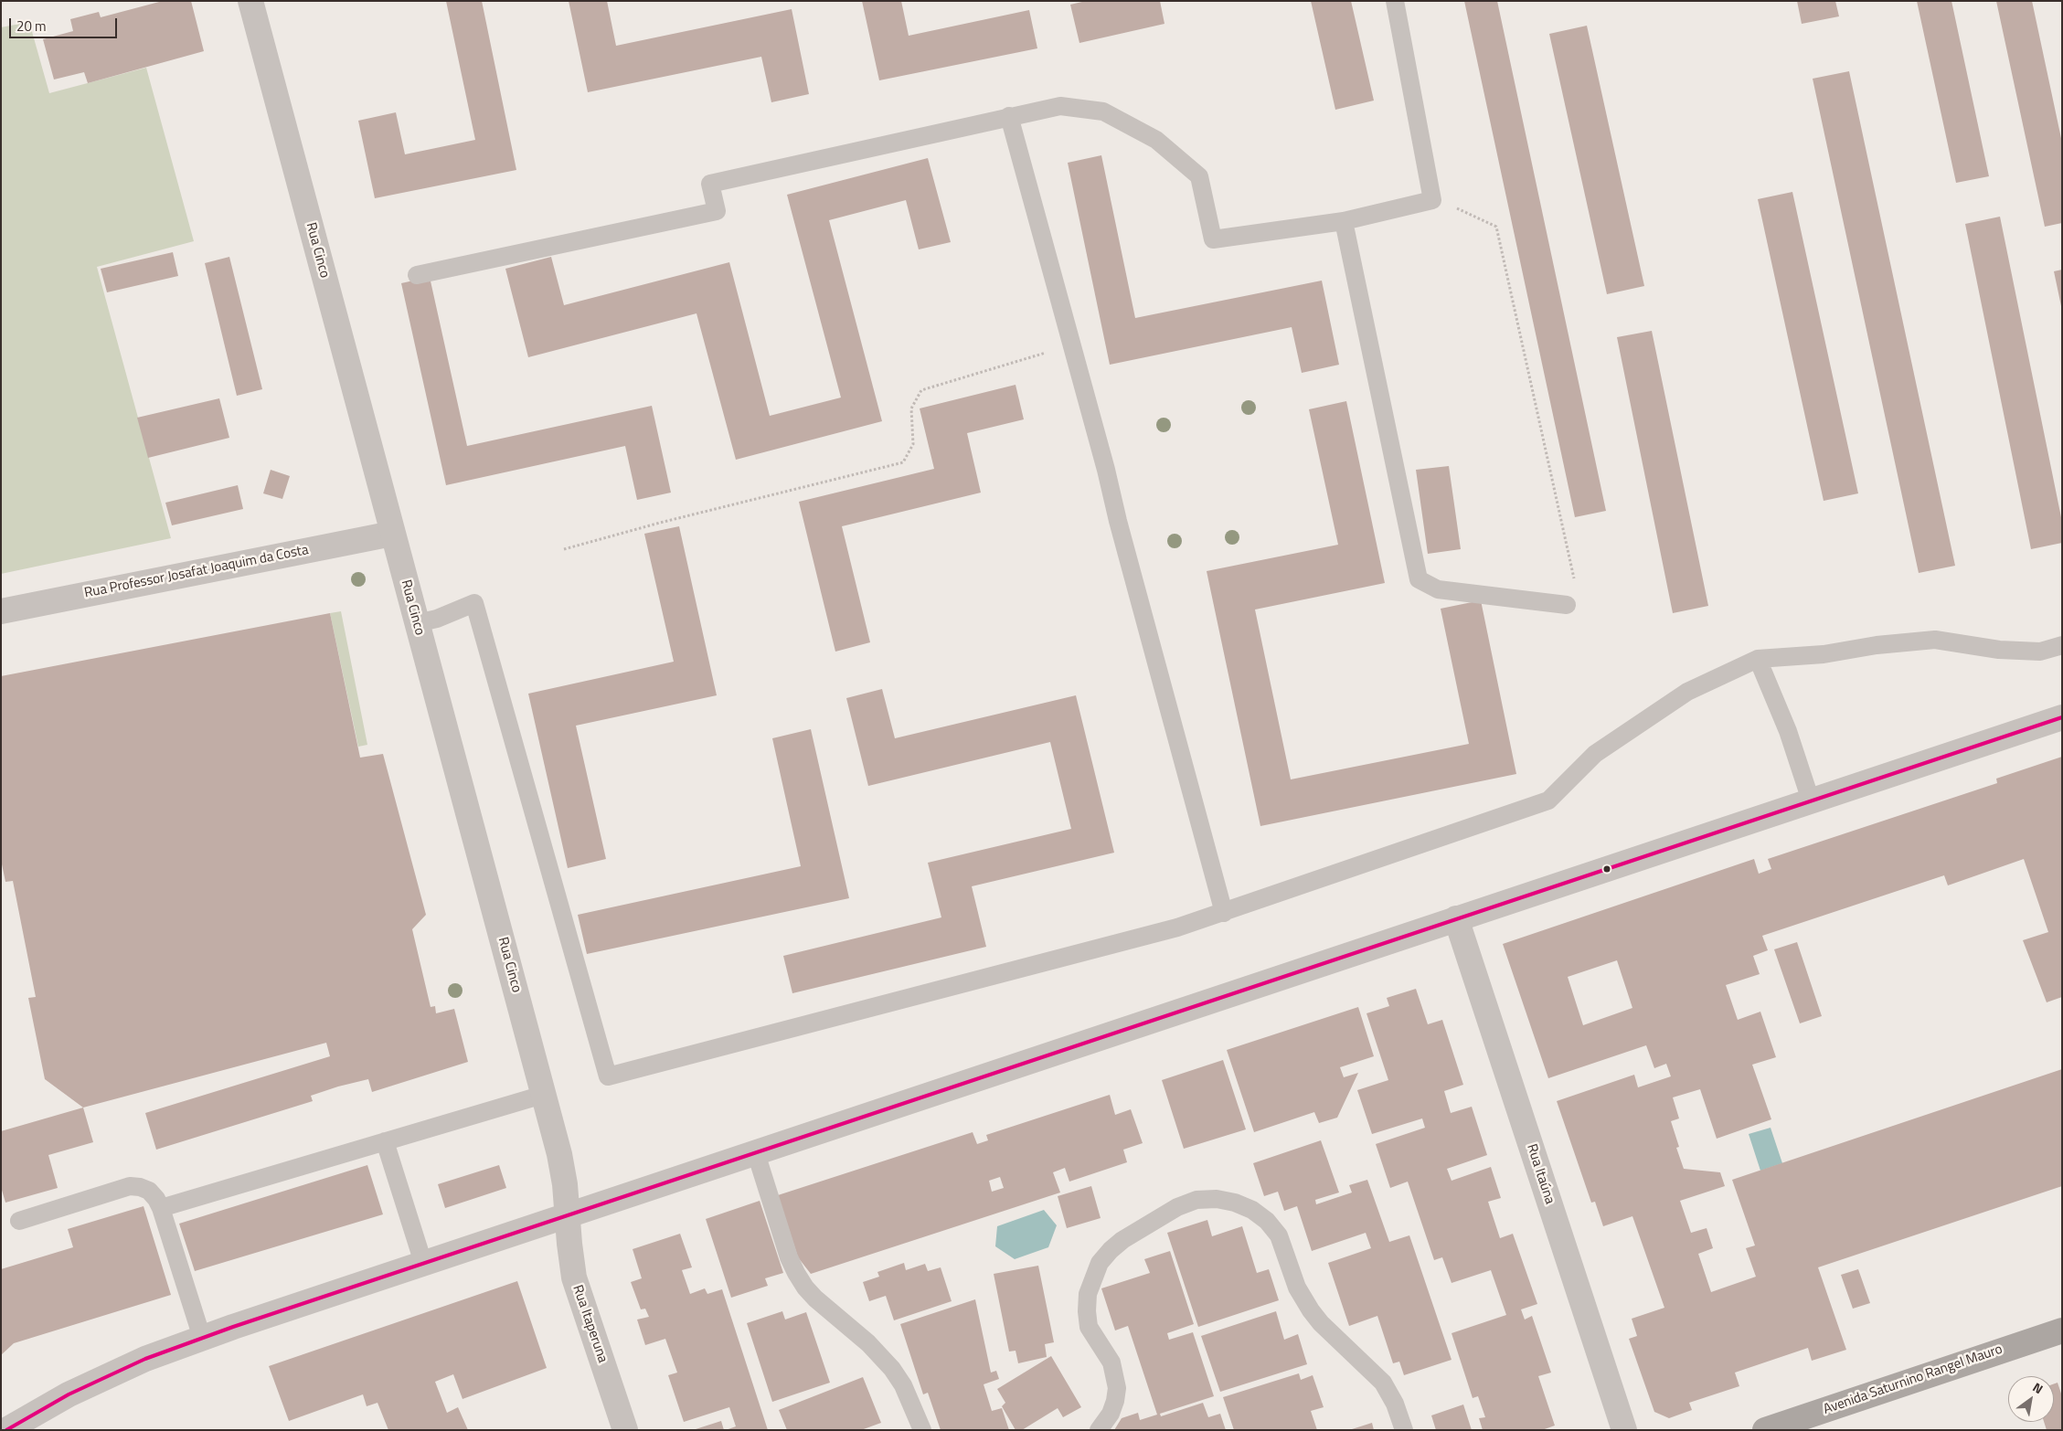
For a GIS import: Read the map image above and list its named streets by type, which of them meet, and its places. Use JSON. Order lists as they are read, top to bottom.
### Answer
{
  "streets": {
    "main road": ["Avenida Saturnino Rangel Mauro"],
    "street": [
      "Rua Cinco",
      "Rua Professor Josafat Joaquim da Costa",
      "Rua Itaúna",
      "Rua Itaperuna"
    ]
  },
  "crossings": [
    ["Rua Cinco", "Rua Professor Josafat Joaquim da Costa"],
    ["Rua Cinco", "Rua Itaperuna"]
  ],
  "scale_bar": "20 m",
  "north": "top right"
}
